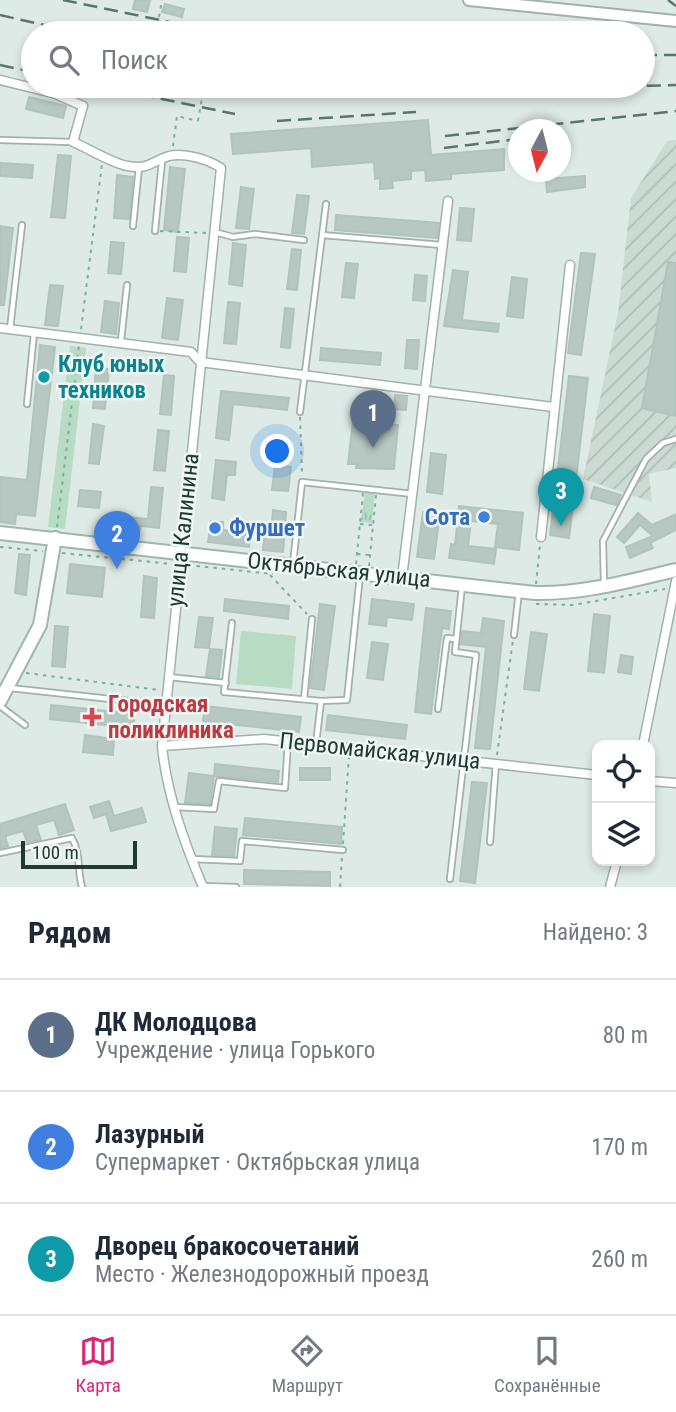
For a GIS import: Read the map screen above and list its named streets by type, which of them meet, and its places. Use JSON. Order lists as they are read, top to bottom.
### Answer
{
  "streets": {
    "main road": ["Октябрьская улица"],
    "street": ["улица Калинина", "Первомайская улица"]
  },
  "crossings": [
    ["улица Калинина", "Октябрьская улица"],
    ["улица Калинина", "Первомайская улица"]
  ],
  "places": {
    "other": ["Клуб юных техников", "Сота", "Фуршет"],
    "health": ["Городская поликлиника"]
  },
  "scale_bar": "100 m",
  "north": "bottom",
  "page": {
    "search": "Поиск",
    "pins": ["1", "3", "2"],
    "scale": "100 m",
    "heading": ["Рядом", "Найдено: 3"],
    "list": [
      {
        "mark": "1",
        "name": "ДК Молодцова",
        "note": "Учреждение · улица Горького",
        "value": "80 m"
      },
      {
        "mark": "2",
        "name": "Лазурный",
        "note": "Супермаркет · Октябрьская улица",
        "value": "170 m"
      },
      {
        "mark": "3",
        "name": "Дворец бракосочетаний",
        "note": "Место · Железнодорожный проезд",
        "value": "260 m"
      }
    ],
    "nav": ["Карта", "Маршрут", "Сохранённые"]
  }
}
